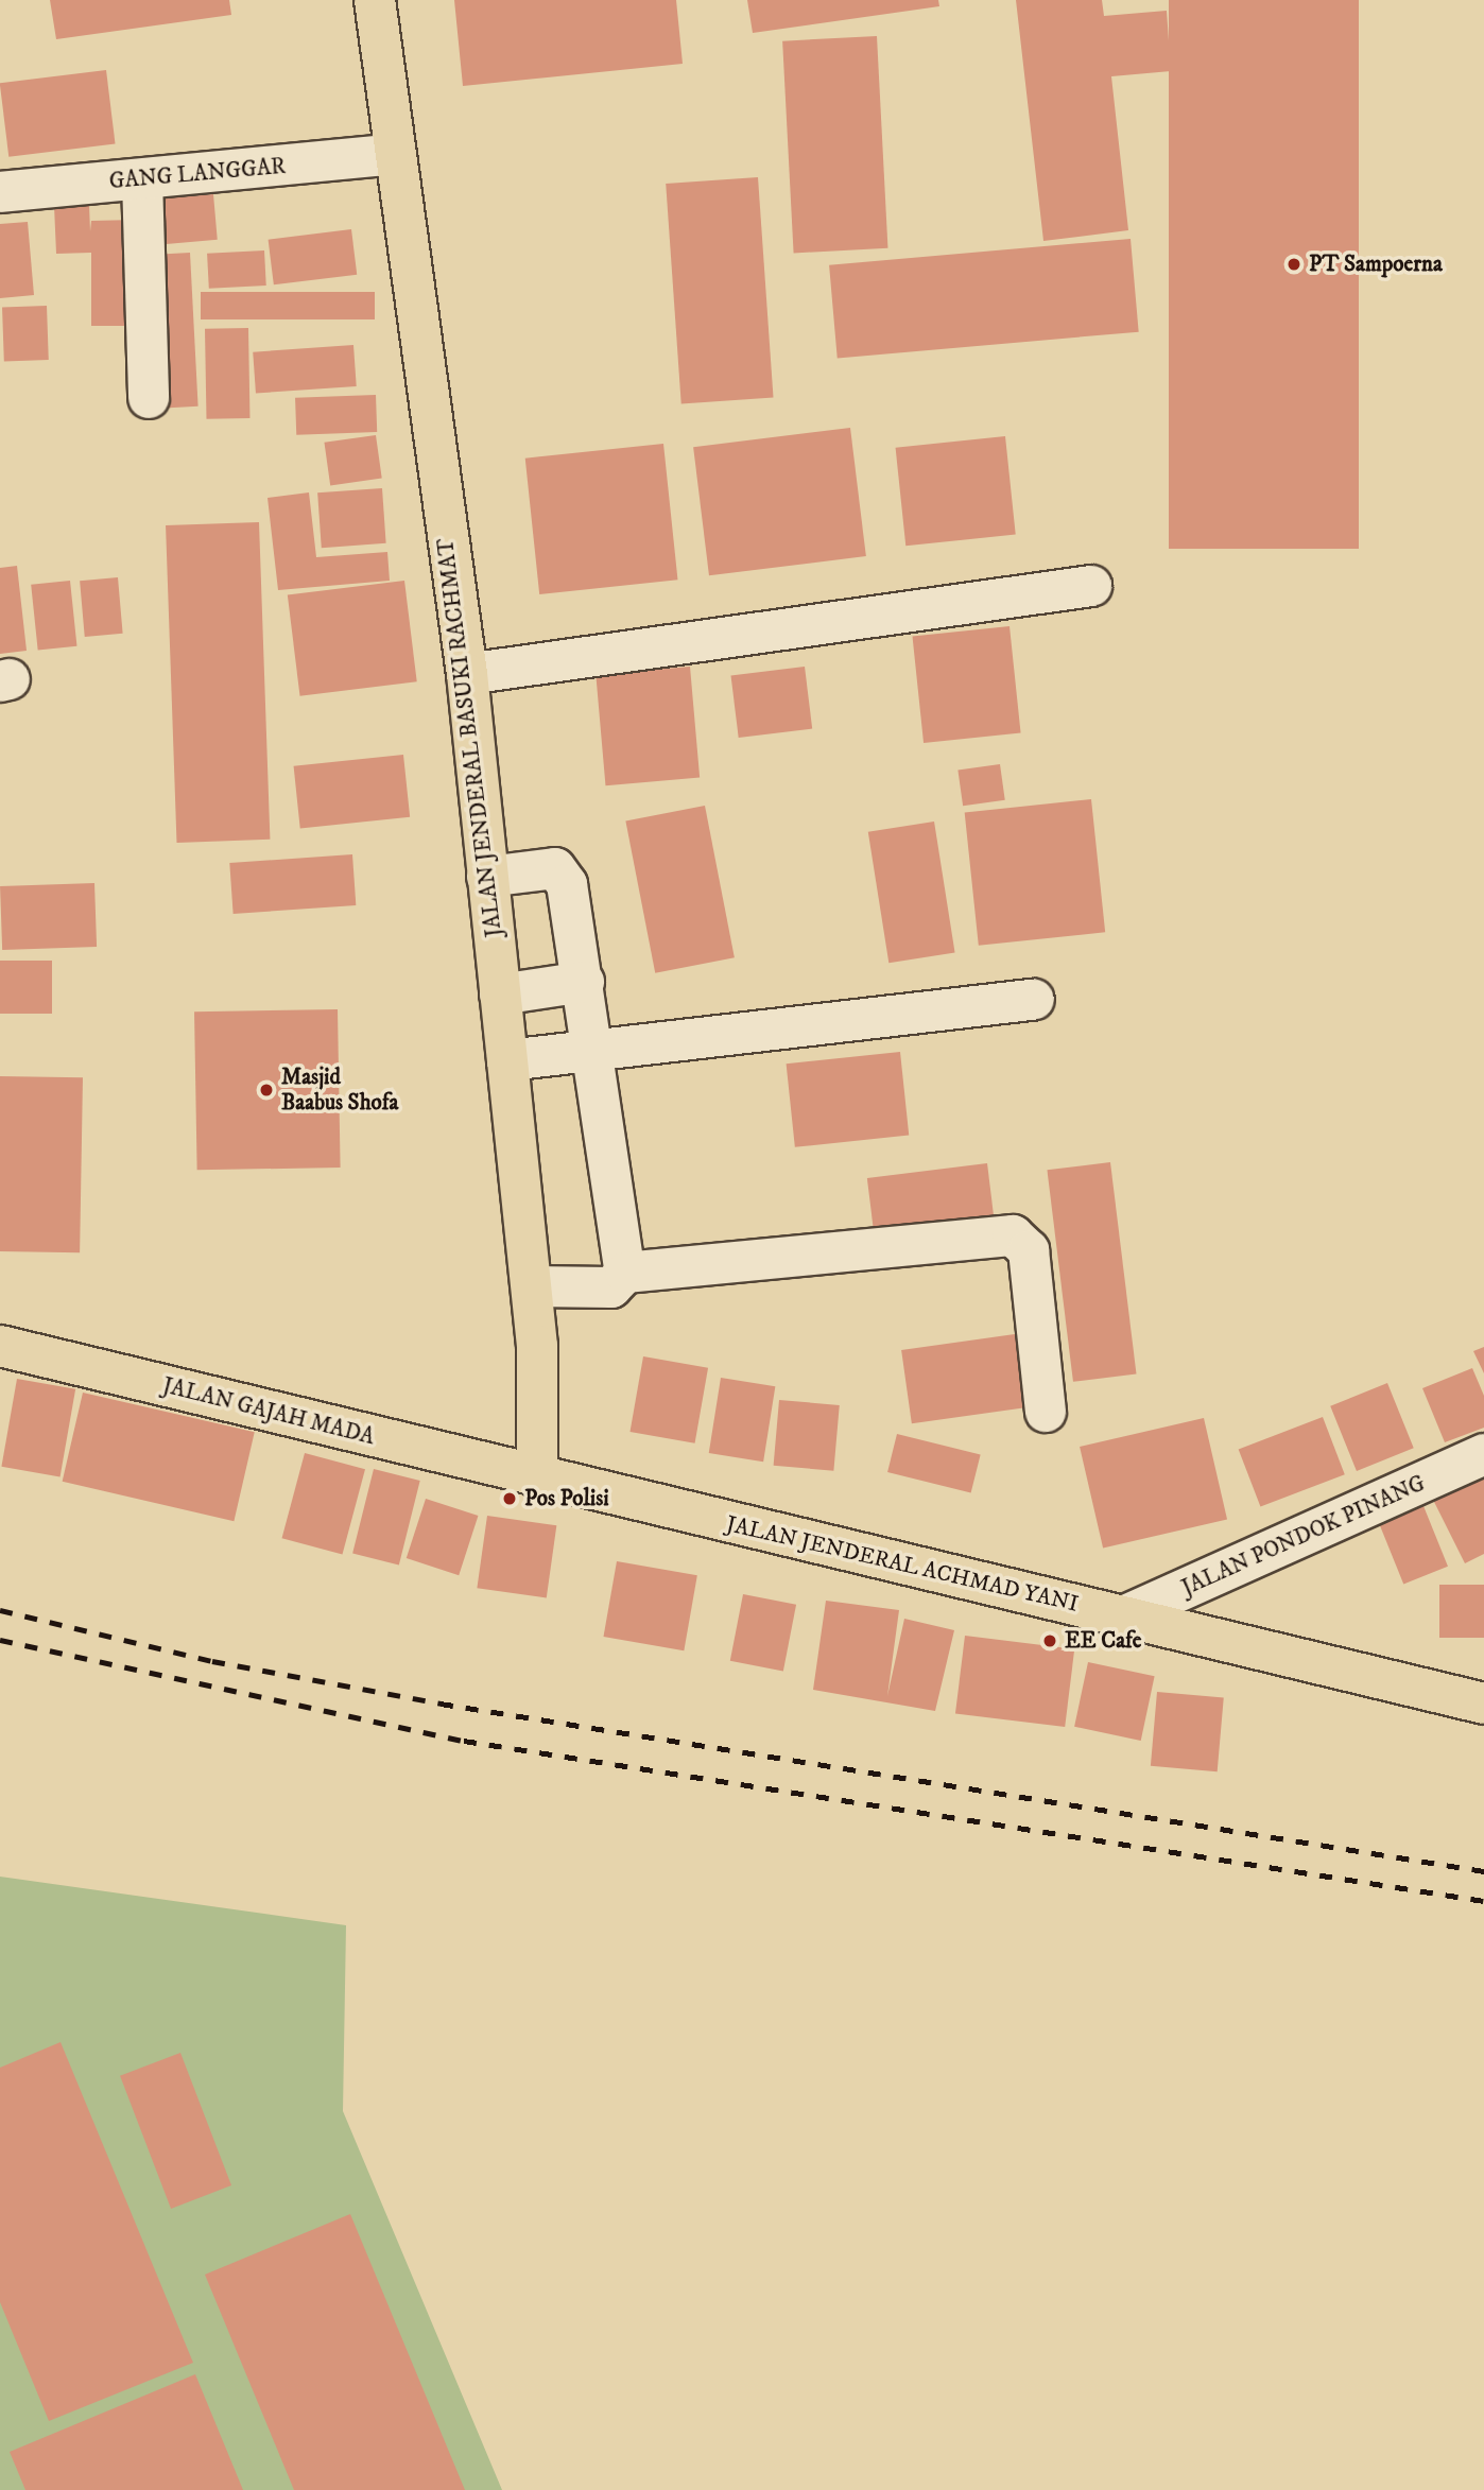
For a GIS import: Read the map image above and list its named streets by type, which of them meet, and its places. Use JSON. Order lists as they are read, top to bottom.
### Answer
{
  "streets": {
    "main road": ["JALAN JENDERAL BASUKI RACHMAT", "JALAN GAJAH MADA", "JALAN JENDERAL ACHMAD YANI"],
    "street": ["GANG LANGGAR", "JALAN PONDOK PINANG"]
  },
  "crossings": [
    ["GANG LANGGAR", "JALAN JENDERAL BASUKI RACHMAT"],
    ["JALAN JENDERAL BASUKI RACHMAT", "JALAN GAJAH MADA"],
    ["JALAN JENDERAL BASUKI RACHMAT", "JALAN JENDERAL ACHMAD YANI"],
    ["JALAN GAJAH MADA", "JALAN JENDERAL ACHMAD YANI"],
    ["JALAN PONDOK PINANG", "JALAN JENDERAL ACHMAD YANI"]
  ],
  "places": [
    "PT Sampoerna",
    "Masjid Baabus Shofa",
    "Pos Polisi",
    "EE Cafe"
  ]
}
